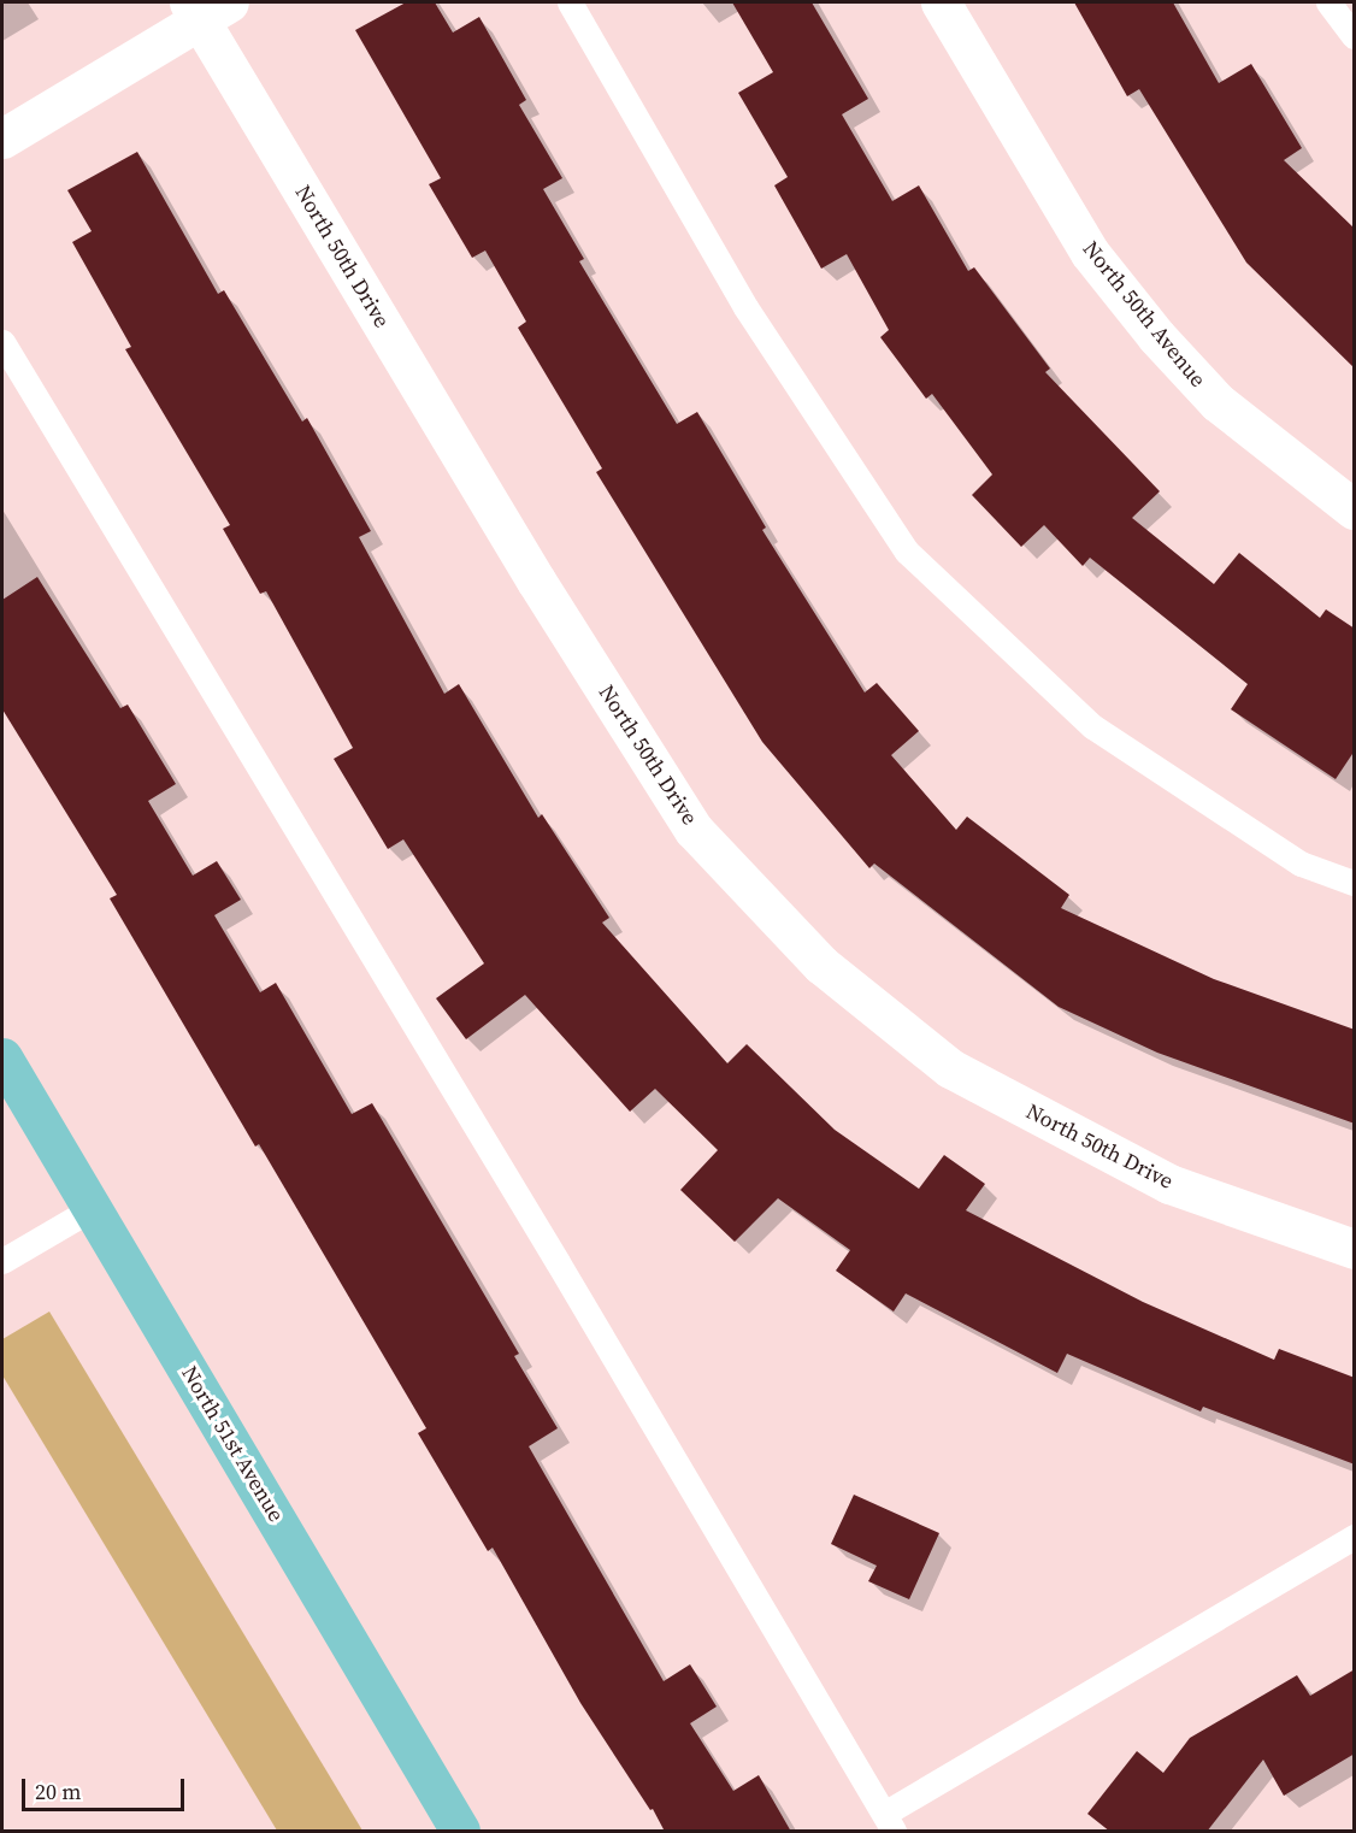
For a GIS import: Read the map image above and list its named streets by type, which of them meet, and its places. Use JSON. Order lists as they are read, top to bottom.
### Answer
{
  "streets": {
    "main road": ["North 51st Avenue"],
    "street": ["North 50th Drive", "North 50th Avenue"]
  },
  "scale_bar": "20 m"
}
